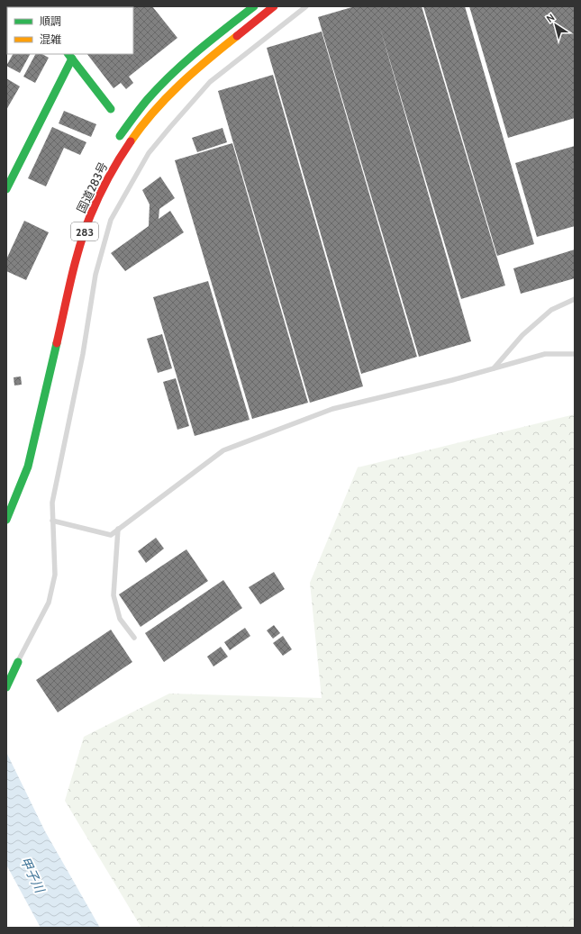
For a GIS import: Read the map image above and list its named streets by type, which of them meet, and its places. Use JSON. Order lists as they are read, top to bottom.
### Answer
{
  "streets": {
    "main road": ["国道283号", "283"]
  },
  "water": ["甲子川"],
  "legend": ["順調", "混雑"],
  "north": "top left"
}
